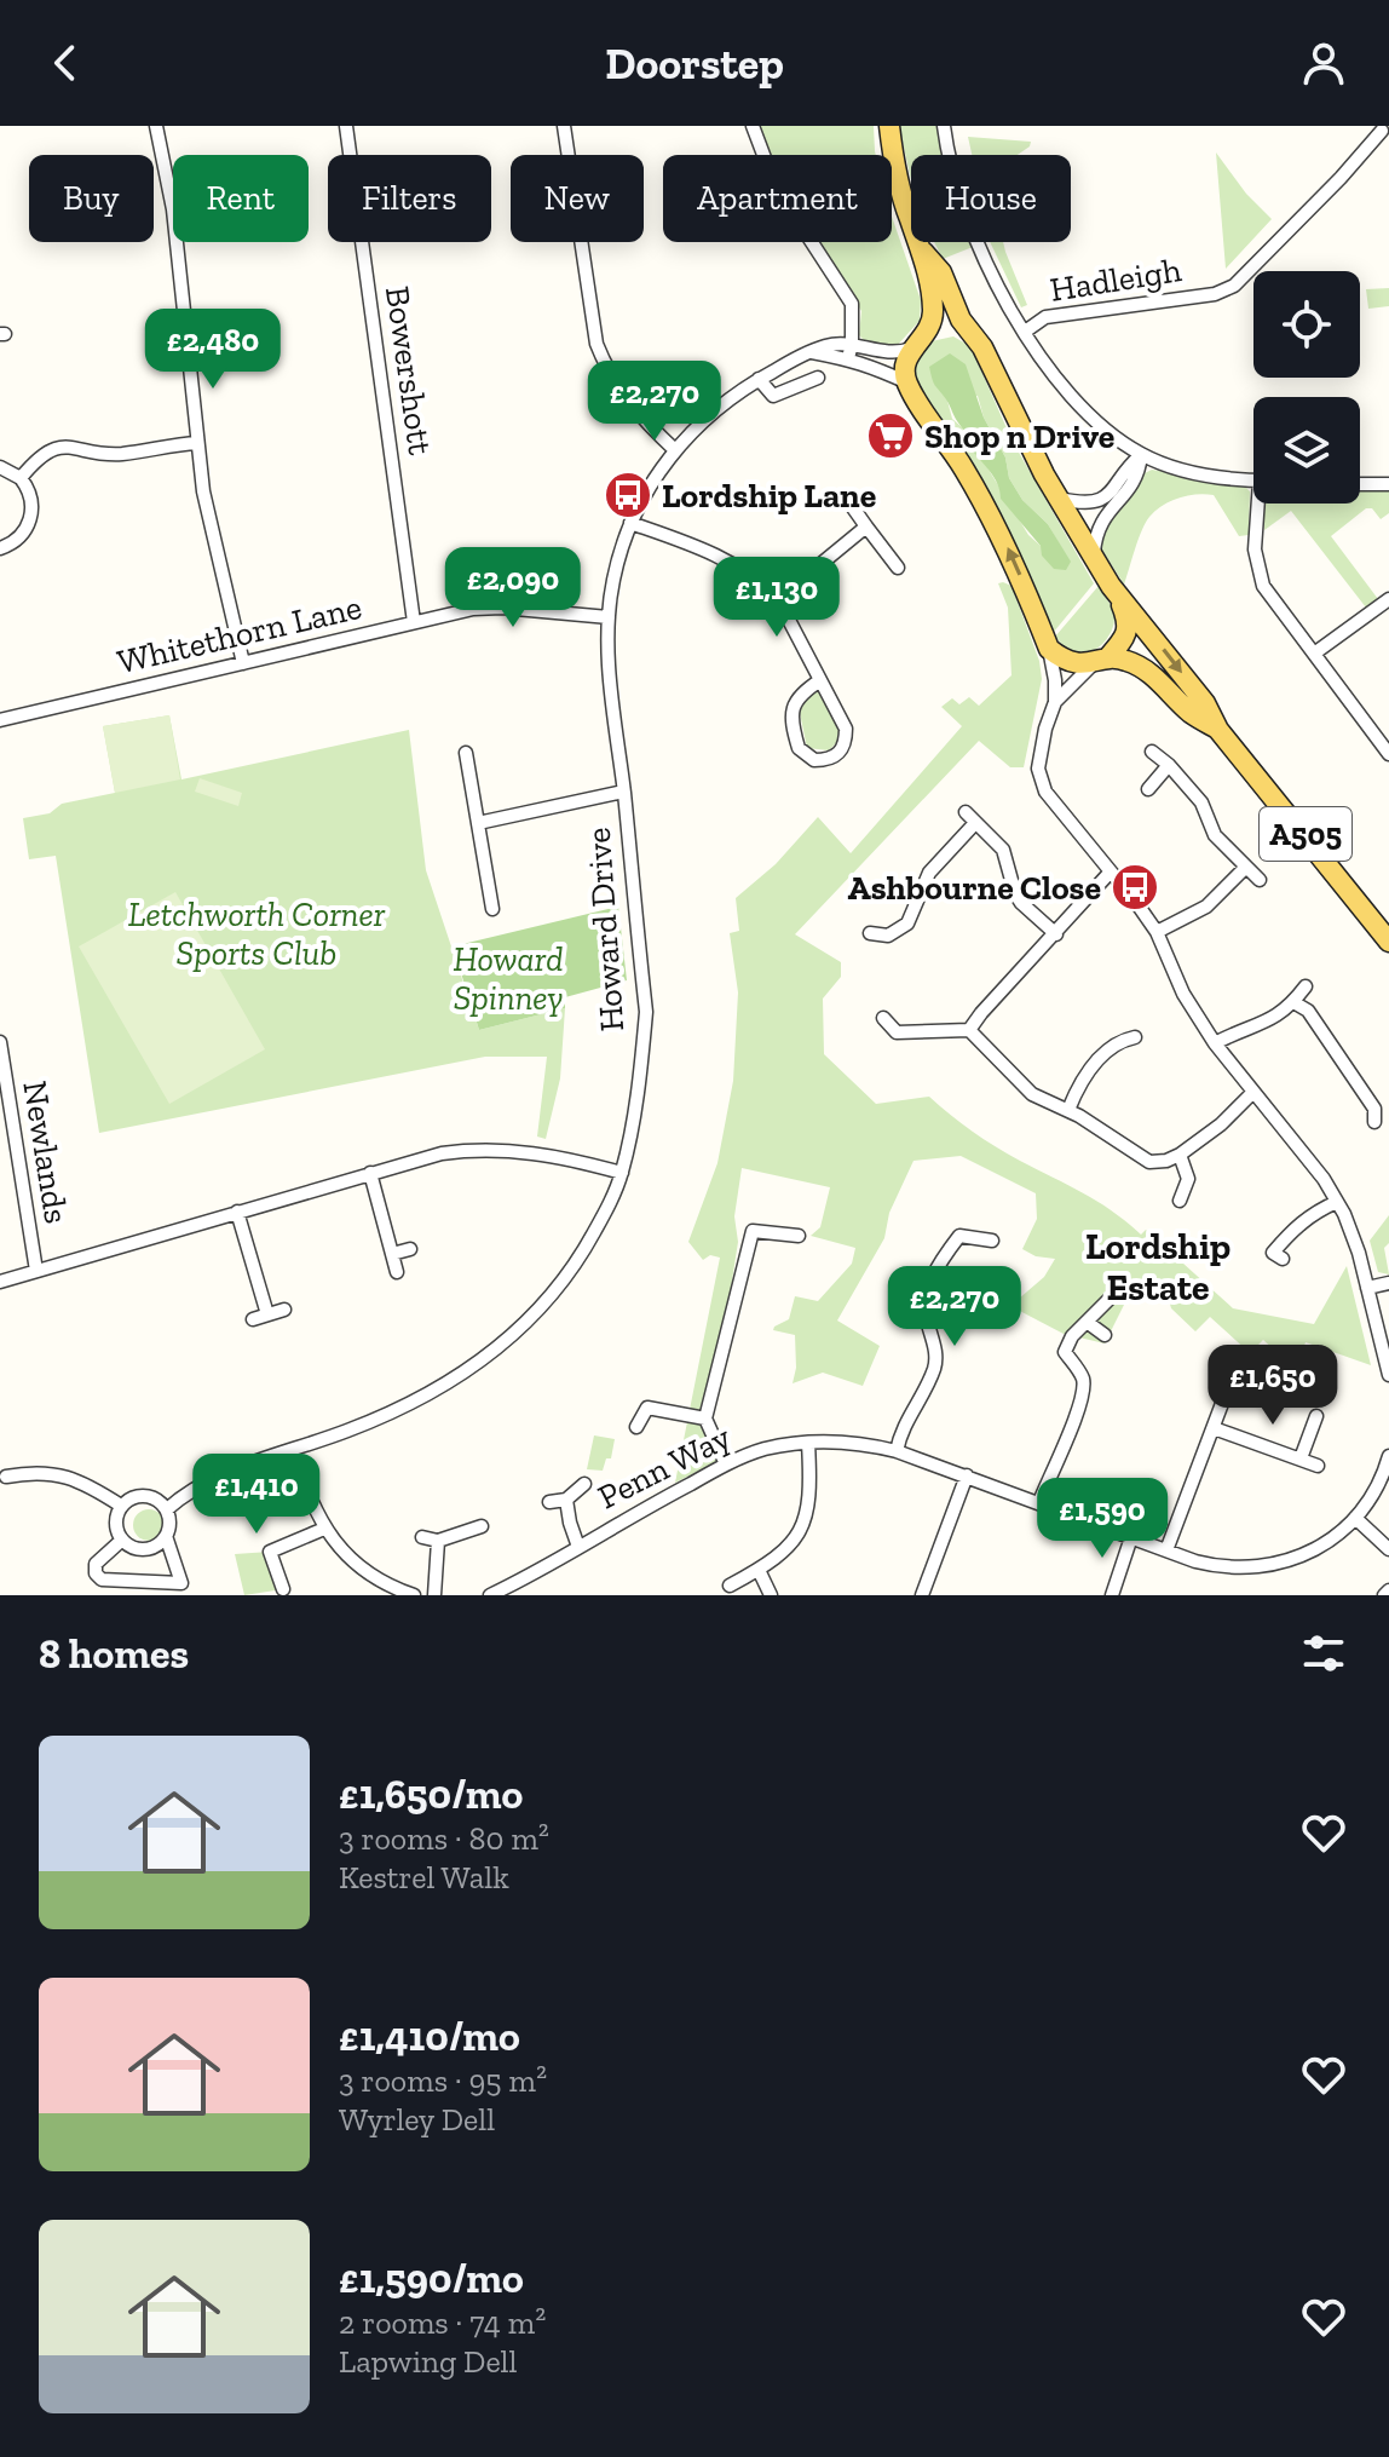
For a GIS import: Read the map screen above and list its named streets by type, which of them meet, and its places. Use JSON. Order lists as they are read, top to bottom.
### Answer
{
  "streets": {
    "main road": ["A505"],
    "street": [
      "Hadleigh",
      "Bowershott",
      "Whitethorn Lane",
      "Howard Drive",
      "Newlands",
      "Penn Way"
    ]
  },
  "crossings": [
    ["Bowershott", "Whitethorn Lane"],
    ["Whitethorn Lane", "Howard Drive"]
  ],
  "districts": ["Lordship Estate"],
  "parks": ["Letchworth Corner Sports Club", "Howard Spinney"],
  "places": {
    "supermarket": ["Shop n Drive"],
    "bus stop": ["Lordship Lane", "Ashbourne Close"]
  },
  "page": {
    "header": "Doorstep",
    "chip": [
      "Buy",
      "Rent",
      "Filters",
      "New",
      "Apartment",
      "House"
    ],
    "price": [
      "£2,480",
      "£2,270",
      "£2,090",
      "£1,130",
      "£2,270",
      "£1,650",
      "£1,410",
      "£1,590"
    ],
    "heading": "8 homes",
    "list": [
      {
        "name": "£1,650/mo",
        "note": "3 rooms · 80 m² · Kestrel Walk"
      },
      {
        "name": "£1,410/mo",
        "note": "3 rooms · 95 m² · Wyrley Dell"
      },
      {
        "name": "£1,590/mo",
        "note": "2 rooms · 74 m² · Lapwing Dell"
      }
    ]
  }
}
